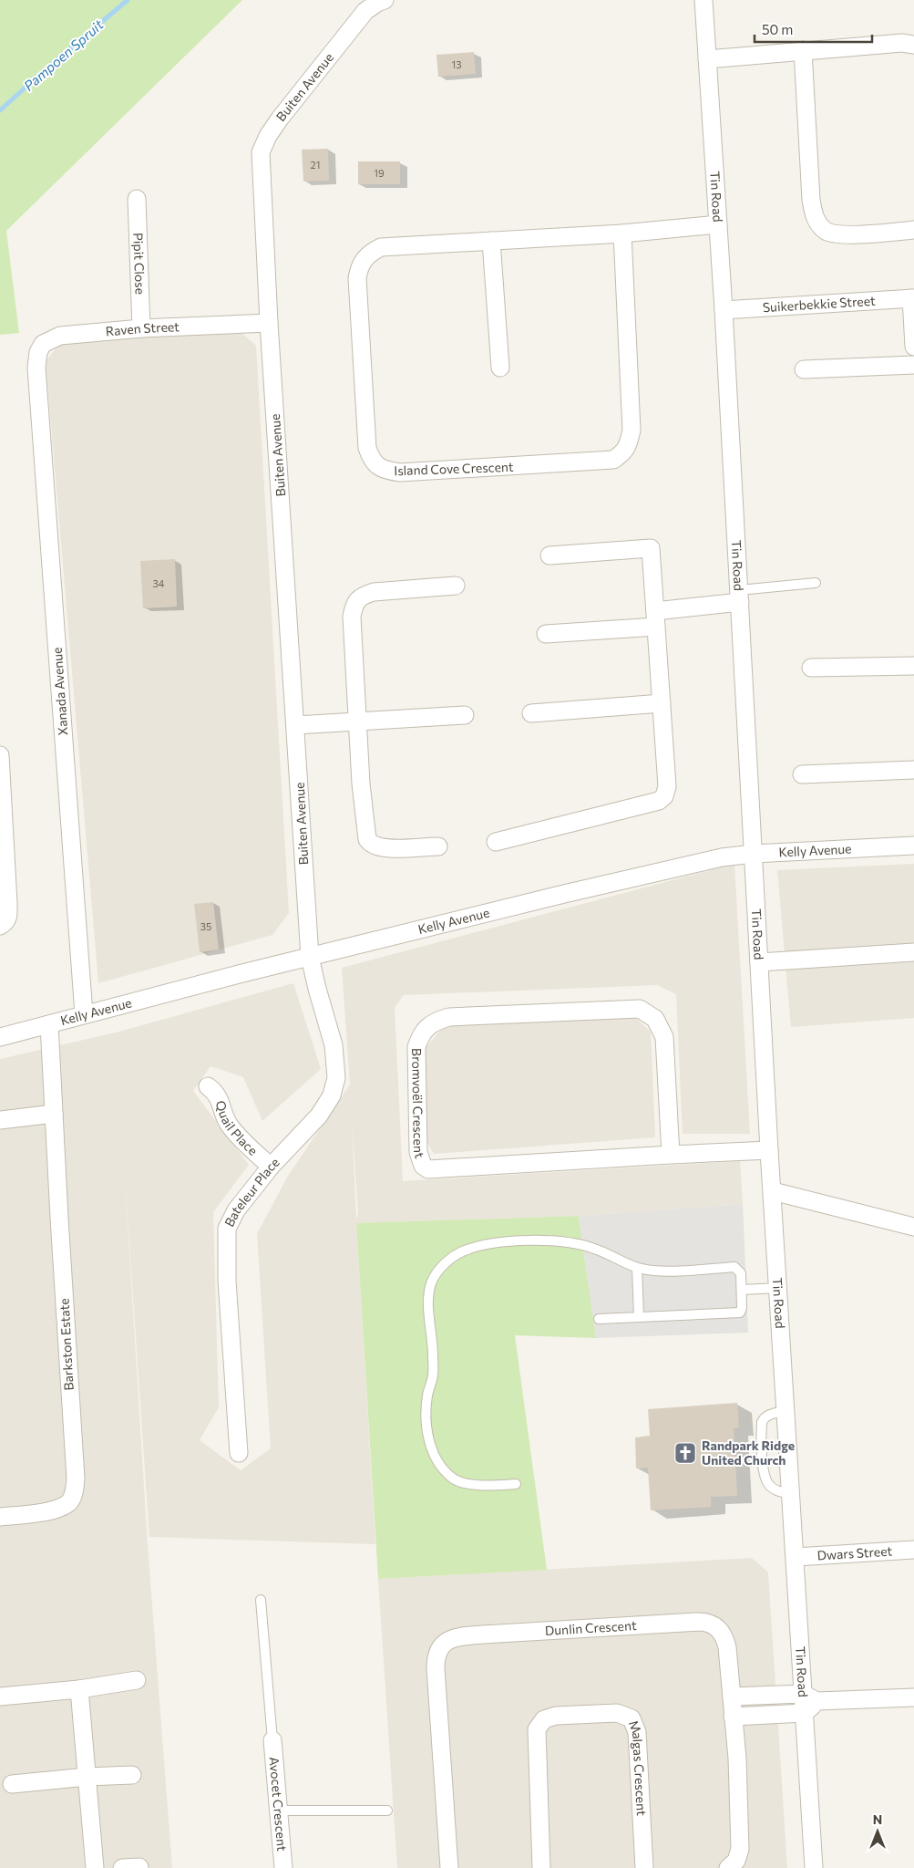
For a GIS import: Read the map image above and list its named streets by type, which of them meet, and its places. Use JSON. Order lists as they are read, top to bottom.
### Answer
{
  "streets": {
    "street": [
      "Buiten Avenue",
      "Tin Road",
      "Pipit Close",
      "Suikerbekkie Street",
      "Raven Street",
      "Island Cove Crescent",
      "Xanada Avenue",
      "Kelly Avenue",
      "Bromvoël Crescent",
      "Quail Place",
      "Bateleur Place",
      "Barkston Estate",
      "Dwars Street",
      "Dunlin Crescent",
      "Malgas Crescent",
      "Avocet Crescent"
    ]
  },
  "crossings": [
    ["Buiten Avenue", "Raven Street"],
    ["Buiten Avenue", "Kelly Avenue"],
    ["Buiten Avenue", "Bateleur Place"],
    ["Tin Road", "Suikerbekkie Street"],
    ["Tin Road", "Island Cove Crescent"],
    ["Tin Road", "Kelly Avenue"],
    ["Tin Road", "Bromvoël Crescent"],
    ["Tin Road", "Dwars Street"],
    ["Pipit Close", "Raven Street"],
    ["Raven Street", "Xanada Avenue"],
    ["Xanada Avenue", "Kelly Avenue"],
    ["Kelly Avenue", "Bateleur Place"],
    ["Kelly Avenue", "Barkston Estate"],
    ["Quail Place", "Bateleur Place"]
  ],
  "water": ["Pampoen Spruit"],
  "places": {
    "church": ["Randpark Ridge United Church"]
  },
  "house_numbers": [
    "13",
    "21",
    "19",
    "34",
    "35"
  ],
  "scale_bar": "50 m",
  "north": "top"
}
